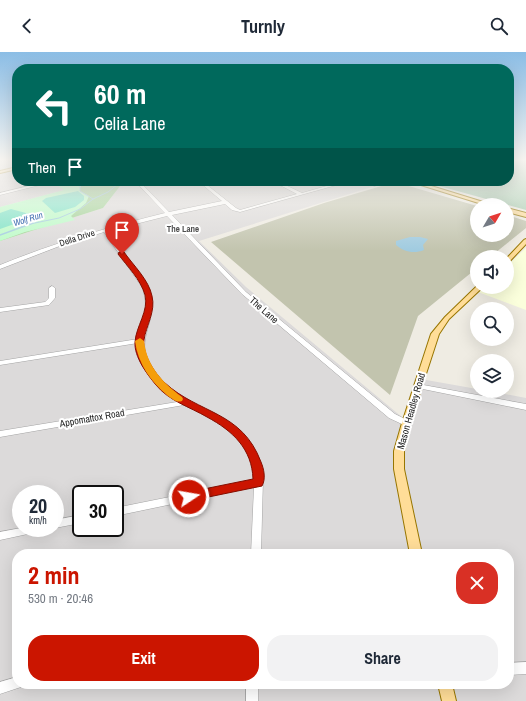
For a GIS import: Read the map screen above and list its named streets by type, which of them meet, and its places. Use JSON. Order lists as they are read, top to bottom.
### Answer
{
  "streets": {
    "main road": ["Mason Headley Road"],
    "street": ["Della Drive", "The Lane", "Appomattox Road"]
  },
  "crossings": [
    ["Della Drive", "The Lane"],
    ["The Lane", "Mason Headley Road"]
  ],
  "districts": ["The Lane"],
  "water": ["Wolf Run"],
  "north": "top right",
  "page": {
    "header": "Turnly",
    "turn": ["60 m", "Celia Lane"],
    "then": "Then",
    "speed": "20 km/h",
    "limit": "30",
    "heading": ["2 min", "530 m · 20:46"],
    "buttons": ["Exit", "Share"]
  }
}
